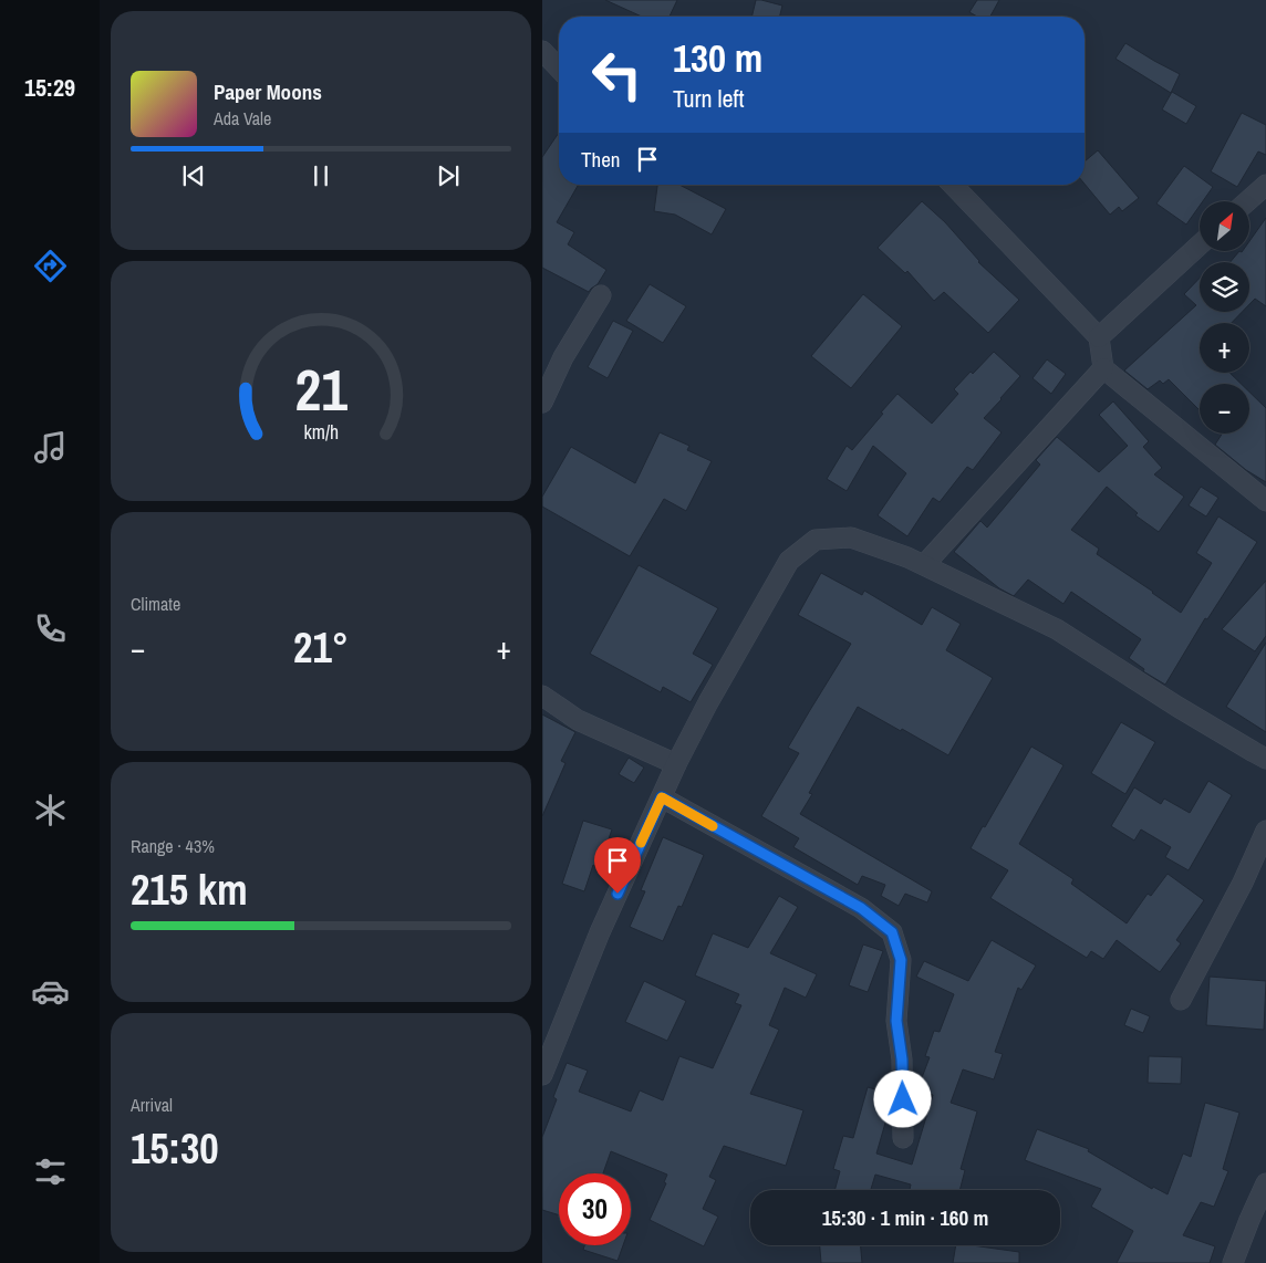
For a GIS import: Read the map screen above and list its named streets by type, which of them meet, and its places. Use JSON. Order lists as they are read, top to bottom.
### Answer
{
  "north": "top right",
  "page": {
    "tabs": "15:29",
    "turn": ["130 m", "Turn left"],
    "song": ["Paper Moons", "Ada Vale"],
    "then": "Then",
    "map_buttons": ["+", "−"],
    "tile": [
      "Climate",
      ["Range · 43%", "215 km"],
      ["Arrival", "15:30"]
    ],
    "heat": ["−", "21°", "+"],
    "limit": "30",
    "trip": "15:30 · 1 min · 160 m",
    "gauge": ["21", "km/h"]
  }
}
